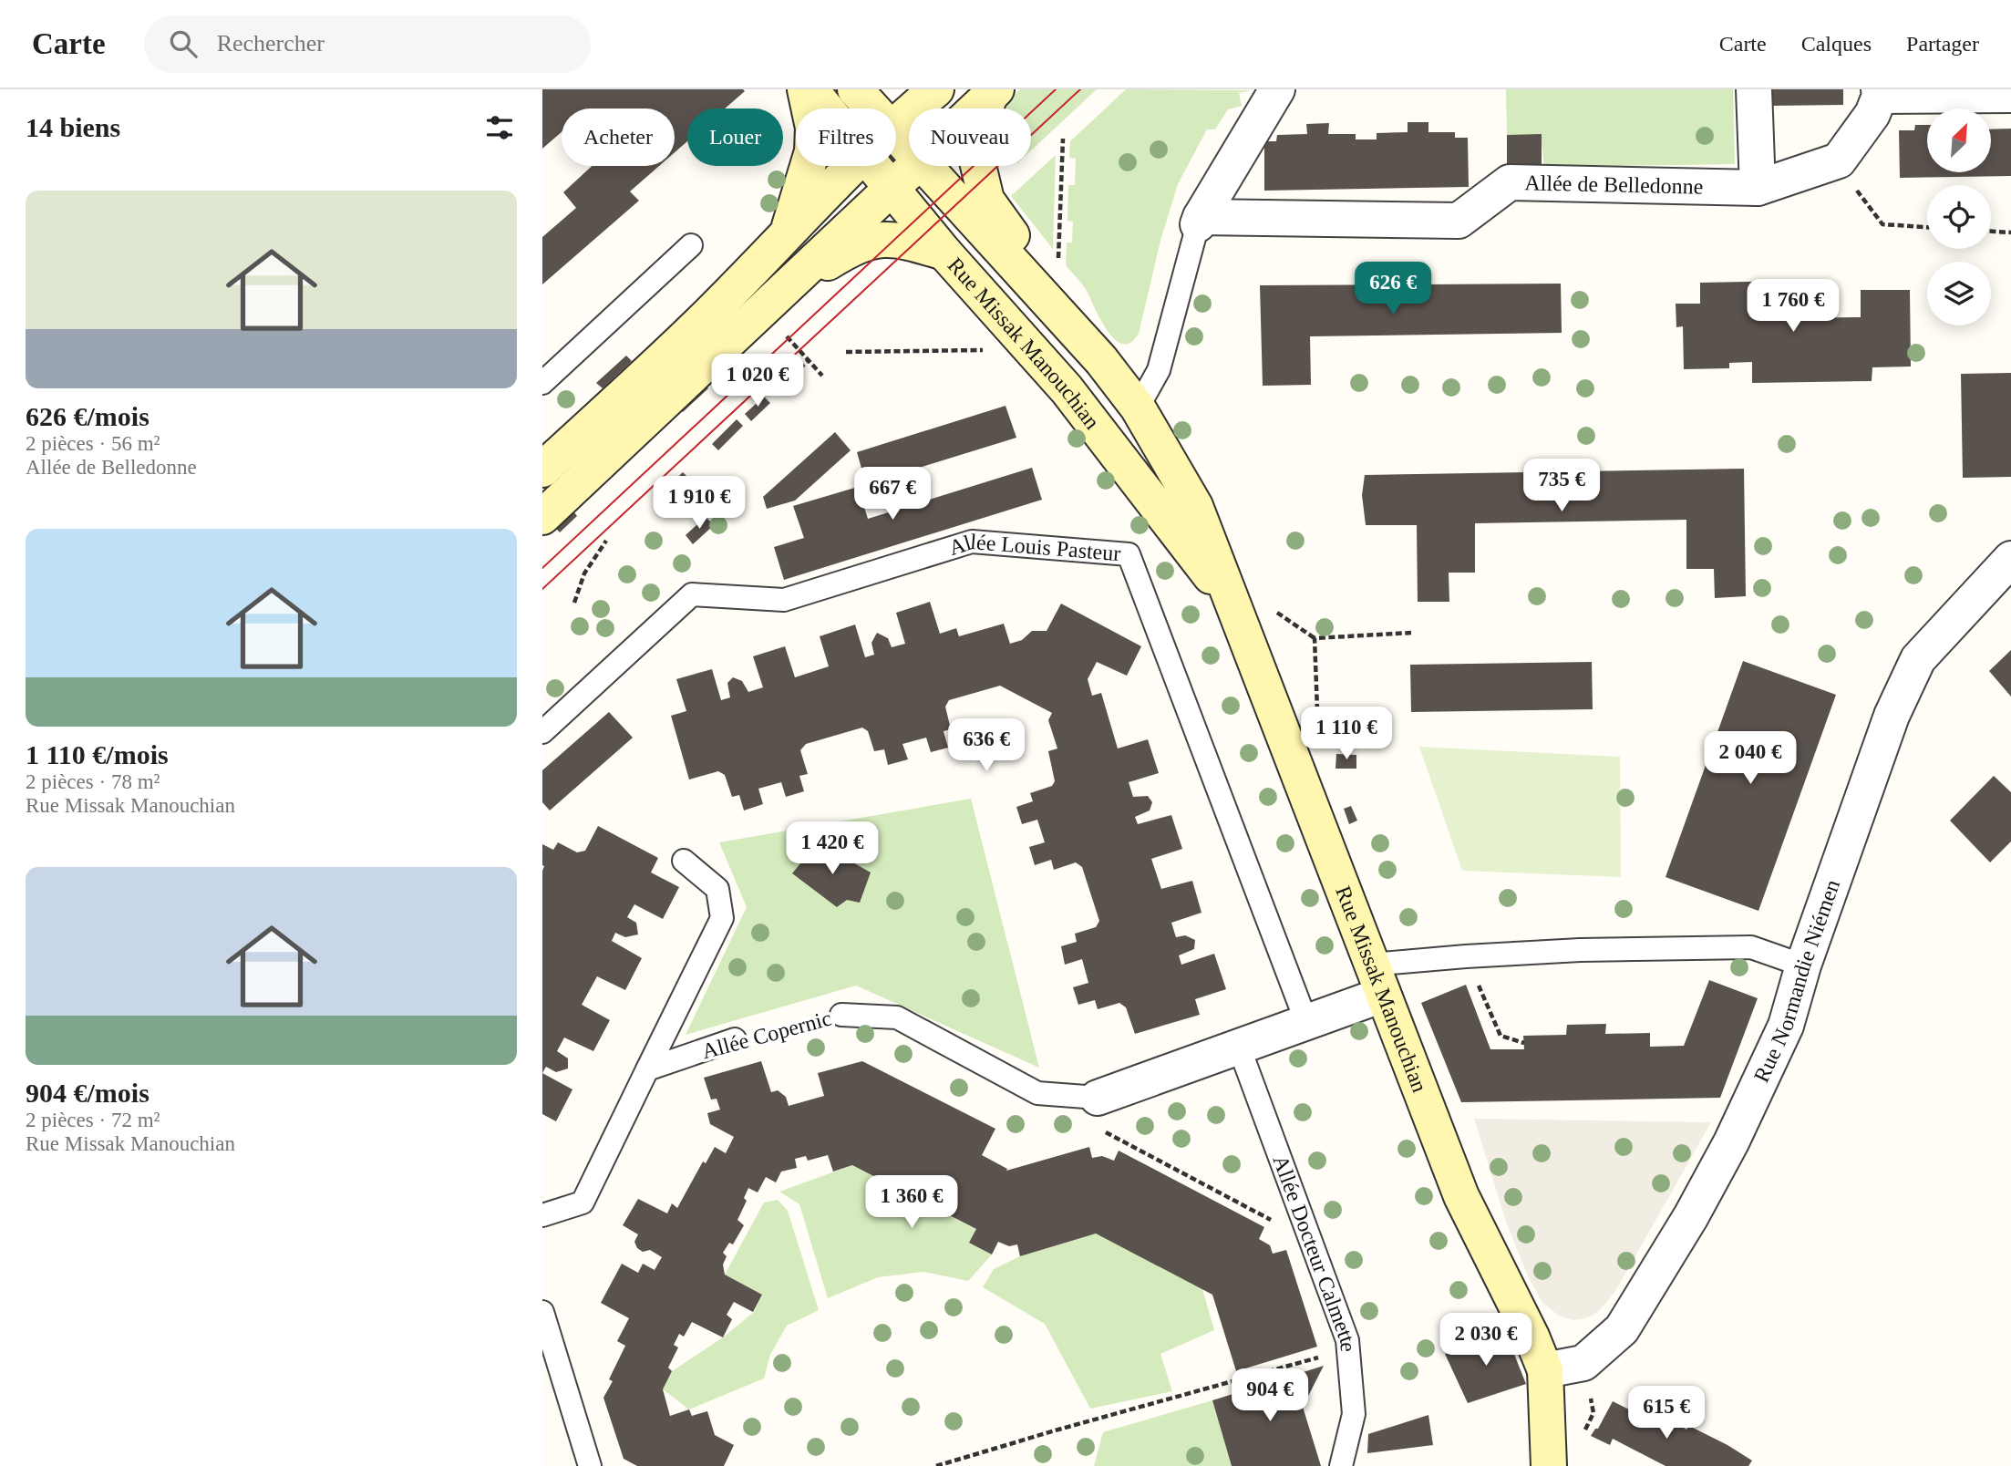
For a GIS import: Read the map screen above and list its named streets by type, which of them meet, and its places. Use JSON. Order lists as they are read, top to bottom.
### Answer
{
  "streets": {
    "street": ["Allée de Belledonne", "Rue Missak Manouchian", "Rue Normandie Niémen"],
    "lane": ["Allée Louis Pasteur", "Allée Copernic", "Allée Docteur Calmette"]
  },
  "crossings": [
    ["Rue Missak Manouchian", "Rue Normandie Niémen"],
    ["Allée Copernic", "Allée Docteur Calmette"]
  ],
  "north": "top right",
  "page": {
    "header": "Carte",
    "search": "Rechercher",
    "nav": ["Carte", "Calques", "Partager"],
    "heading": "14 biens",
    "chip": [
      "Acheter",
      "Louer",
      "Filtres",
      "Nouveau"
    ],
    "list": [
      {
        "name": "626 €/mois",
        "note": "2 pièces · 56 m² · Allée de Belledonne"
      },
      {
        "name": "1 110 €/mois",
        "note": "2 pièces · 78 m² · Rue Missak Manouchian"
      },
      {
        "name": "904 €/mois",
        "note": "2 pièces · 72 m² · Rue Missak Manouchian"
      }
    ],
    "price": [
      "626 €",
      "1 760 €",
      "1 020 €",
      "735 €",
      "667 €",
      "1 910 €",
      "1 110 €",
      "636 €",
      "2 040 €",
      "1 420 €",
      "1 360 €",
      "2 030 €",
      "904 €",
      "615 €"
    ]
  }
}
